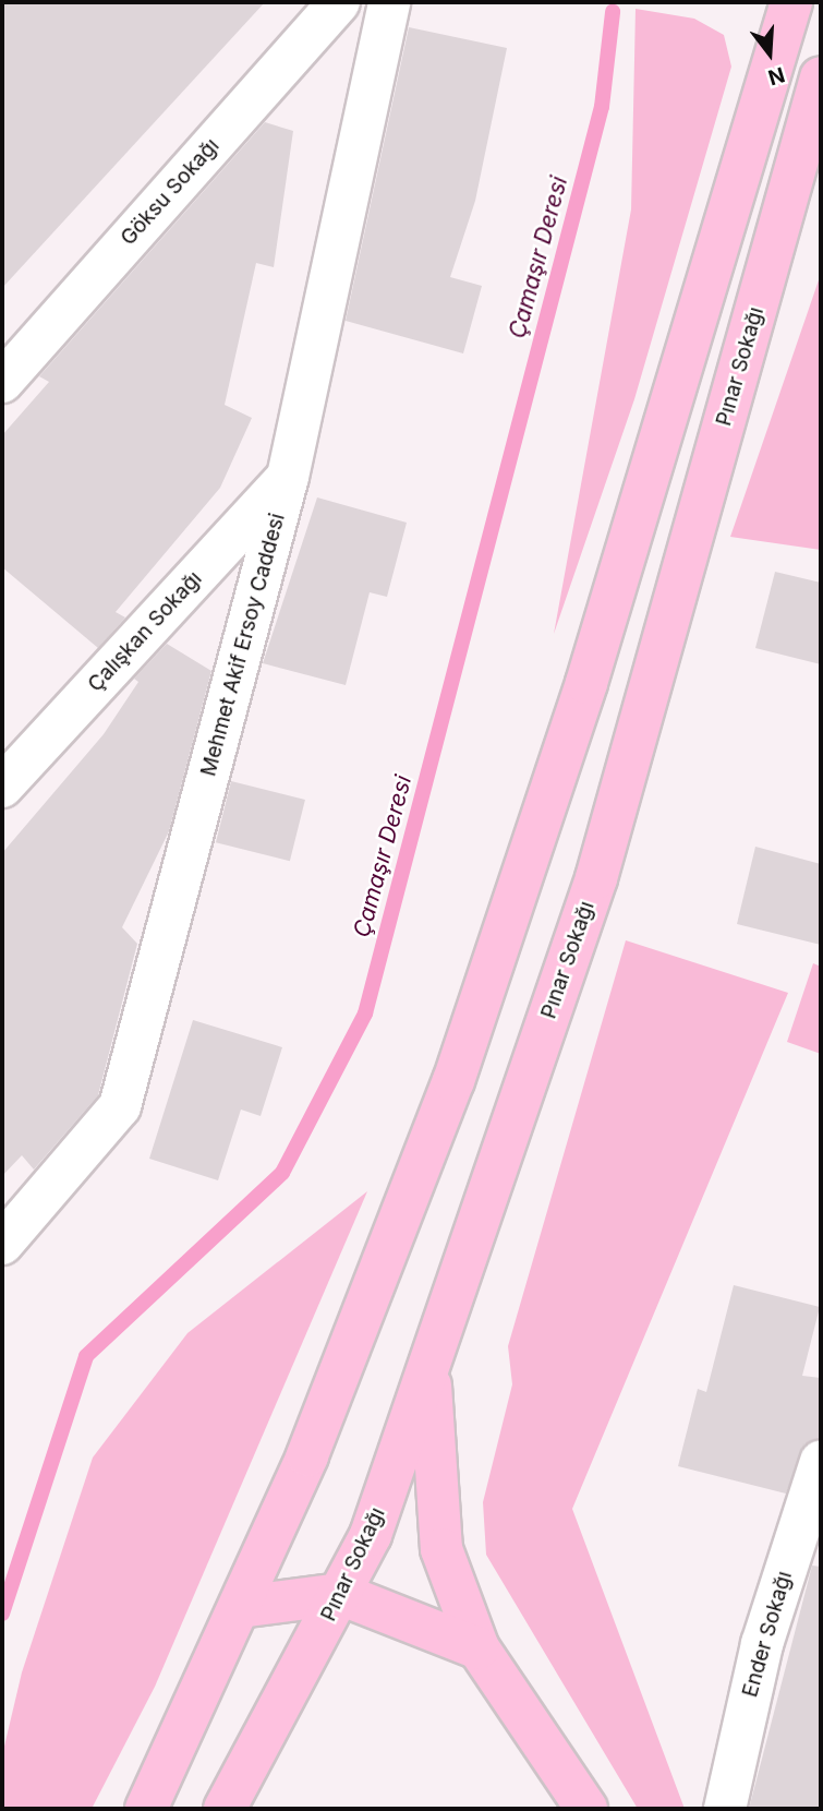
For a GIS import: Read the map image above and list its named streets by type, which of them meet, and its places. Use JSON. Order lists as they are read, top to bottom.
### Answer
{
  "streets": {
    "main road": ["Pınar Sokağı"],
    "street": [
      "Göksu Sokağı",
      "Çalışkan Sokağı",
      "Mehmet Akif Ersoy Caddesi",
      "Ender Sokağı"
    ]
  },
  "crossings": [
    ["Çalışkan Sokağı", "Mehmet Akif Ersoy Caddesi"]
  ],
  "water": ["Çamaşır Deresi"],
  "north": "bottom"
}
